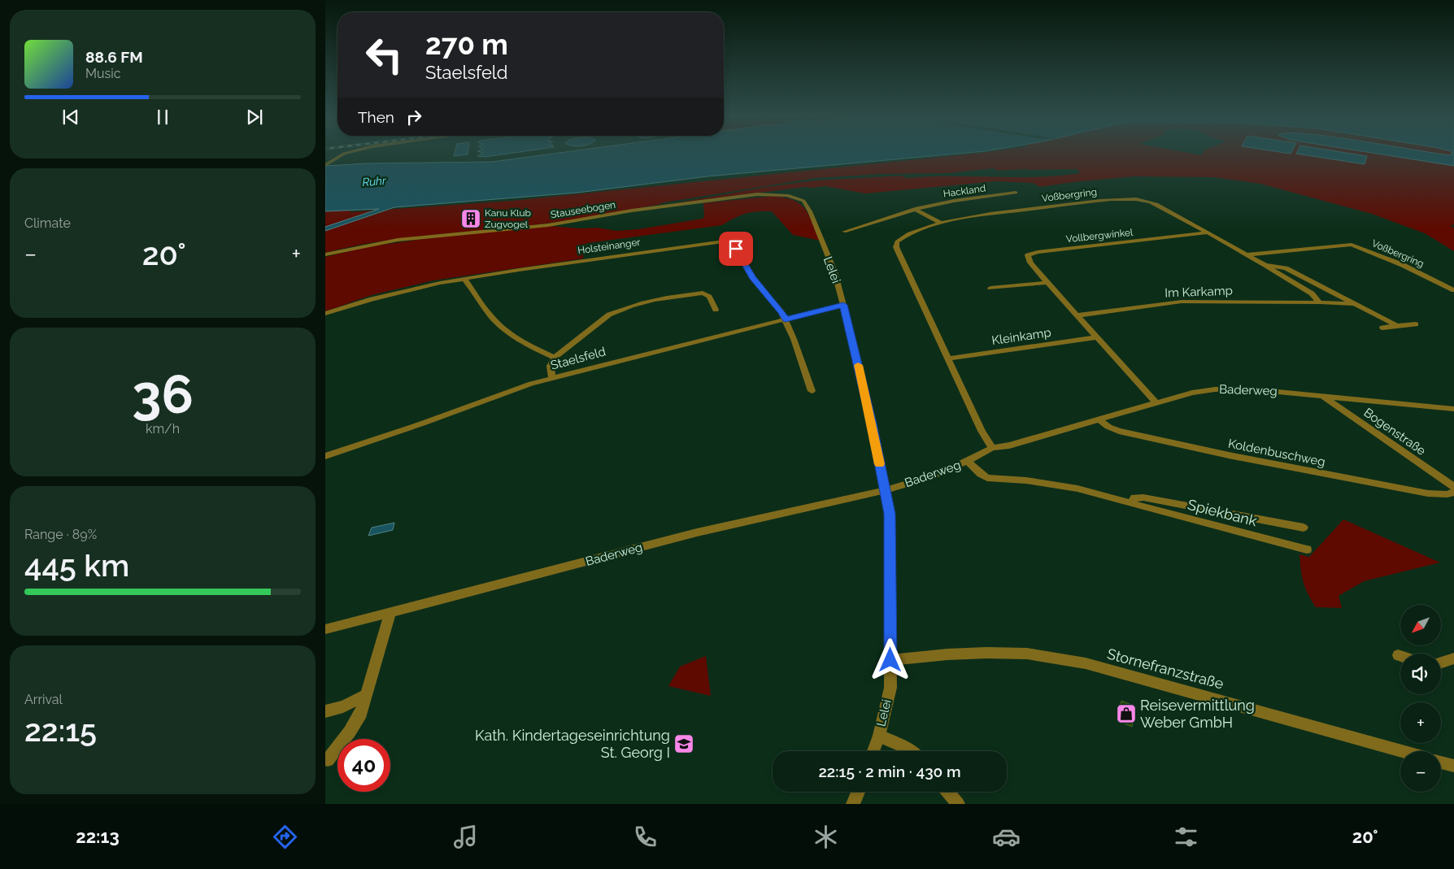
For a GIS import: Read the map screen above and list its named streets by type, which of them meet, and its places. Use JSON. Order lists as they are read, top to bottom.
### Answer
{
  "streets": {
    "street": [
      "Hackland",
      "Voßbergring",
      "Stauseebogen",
      "Vollbergwinkel",
      "Holsteinanger",
      "Lelei",
      "Im Karkamp",
      "Kleinkamp",
      "Staelsfeld",
      "Baderweg",
      "Bogenstraße",
      "Koldenbuschweg",
      "Spiekbank",
      "Stornefranzstraße"
    ]
  },
  "crossings": [
    ["Voßbergring", "Vollbergwinkel"],
    ["Voßbergring", "Im Karkamp"],
    ["Voßbergring", "Kleinkamp"],
    ["Voßbergring", "Baderweg"],
    ["Stauseebogen", "Lelei"],
    ["Vollbergwinkel", "Im Karkamp"],
    ["Vollbergwinkel", "Kleinkamp"],
    ["Vollbergwinkel", "Baderweg"],
    ["Holsteinanger", "Staelsfeld"],
    ["Lelei", "Staelsfeld"],
    ["Lelei", "Baderweg"],
    ["Lelei", "Stornefranzstraße"],
    ["Baderweg", "Bogenstraße"],
    ["Baderweg", "Koldenbuschweg"],
    ["Baderweg", "Spiekbank"]
  ],
  "water": ["Ruhr"],
  "places": {
    "building": ["Kanu Klub Zugvogel"],
    "shop": ["Reisevermittlung Weber GmbH"],
    "school or university": ["Kath. Kindertageseinrichtung St. Georg I"]
  },
  "north": "bottom left",
  "page": {
    "turn": ["270 m", "Staelsfeld"],
    "song": ["88.6 FM", "Music"],
    "then": "Then",
    "tile": [
      "Climate",
      ["36", "km/h"],
      ["Range · 89%", "445 km"],
      ["Arrival", "22:15"]
    ],
    "heat": ["−", "20°", "+"],
    "map_buttons": ["+", "−"],
    "limit": "40",
    "trip": "22:15 · 2 min · 430 m",
    "tabs": ["22:13", "20°"]
  }
}
